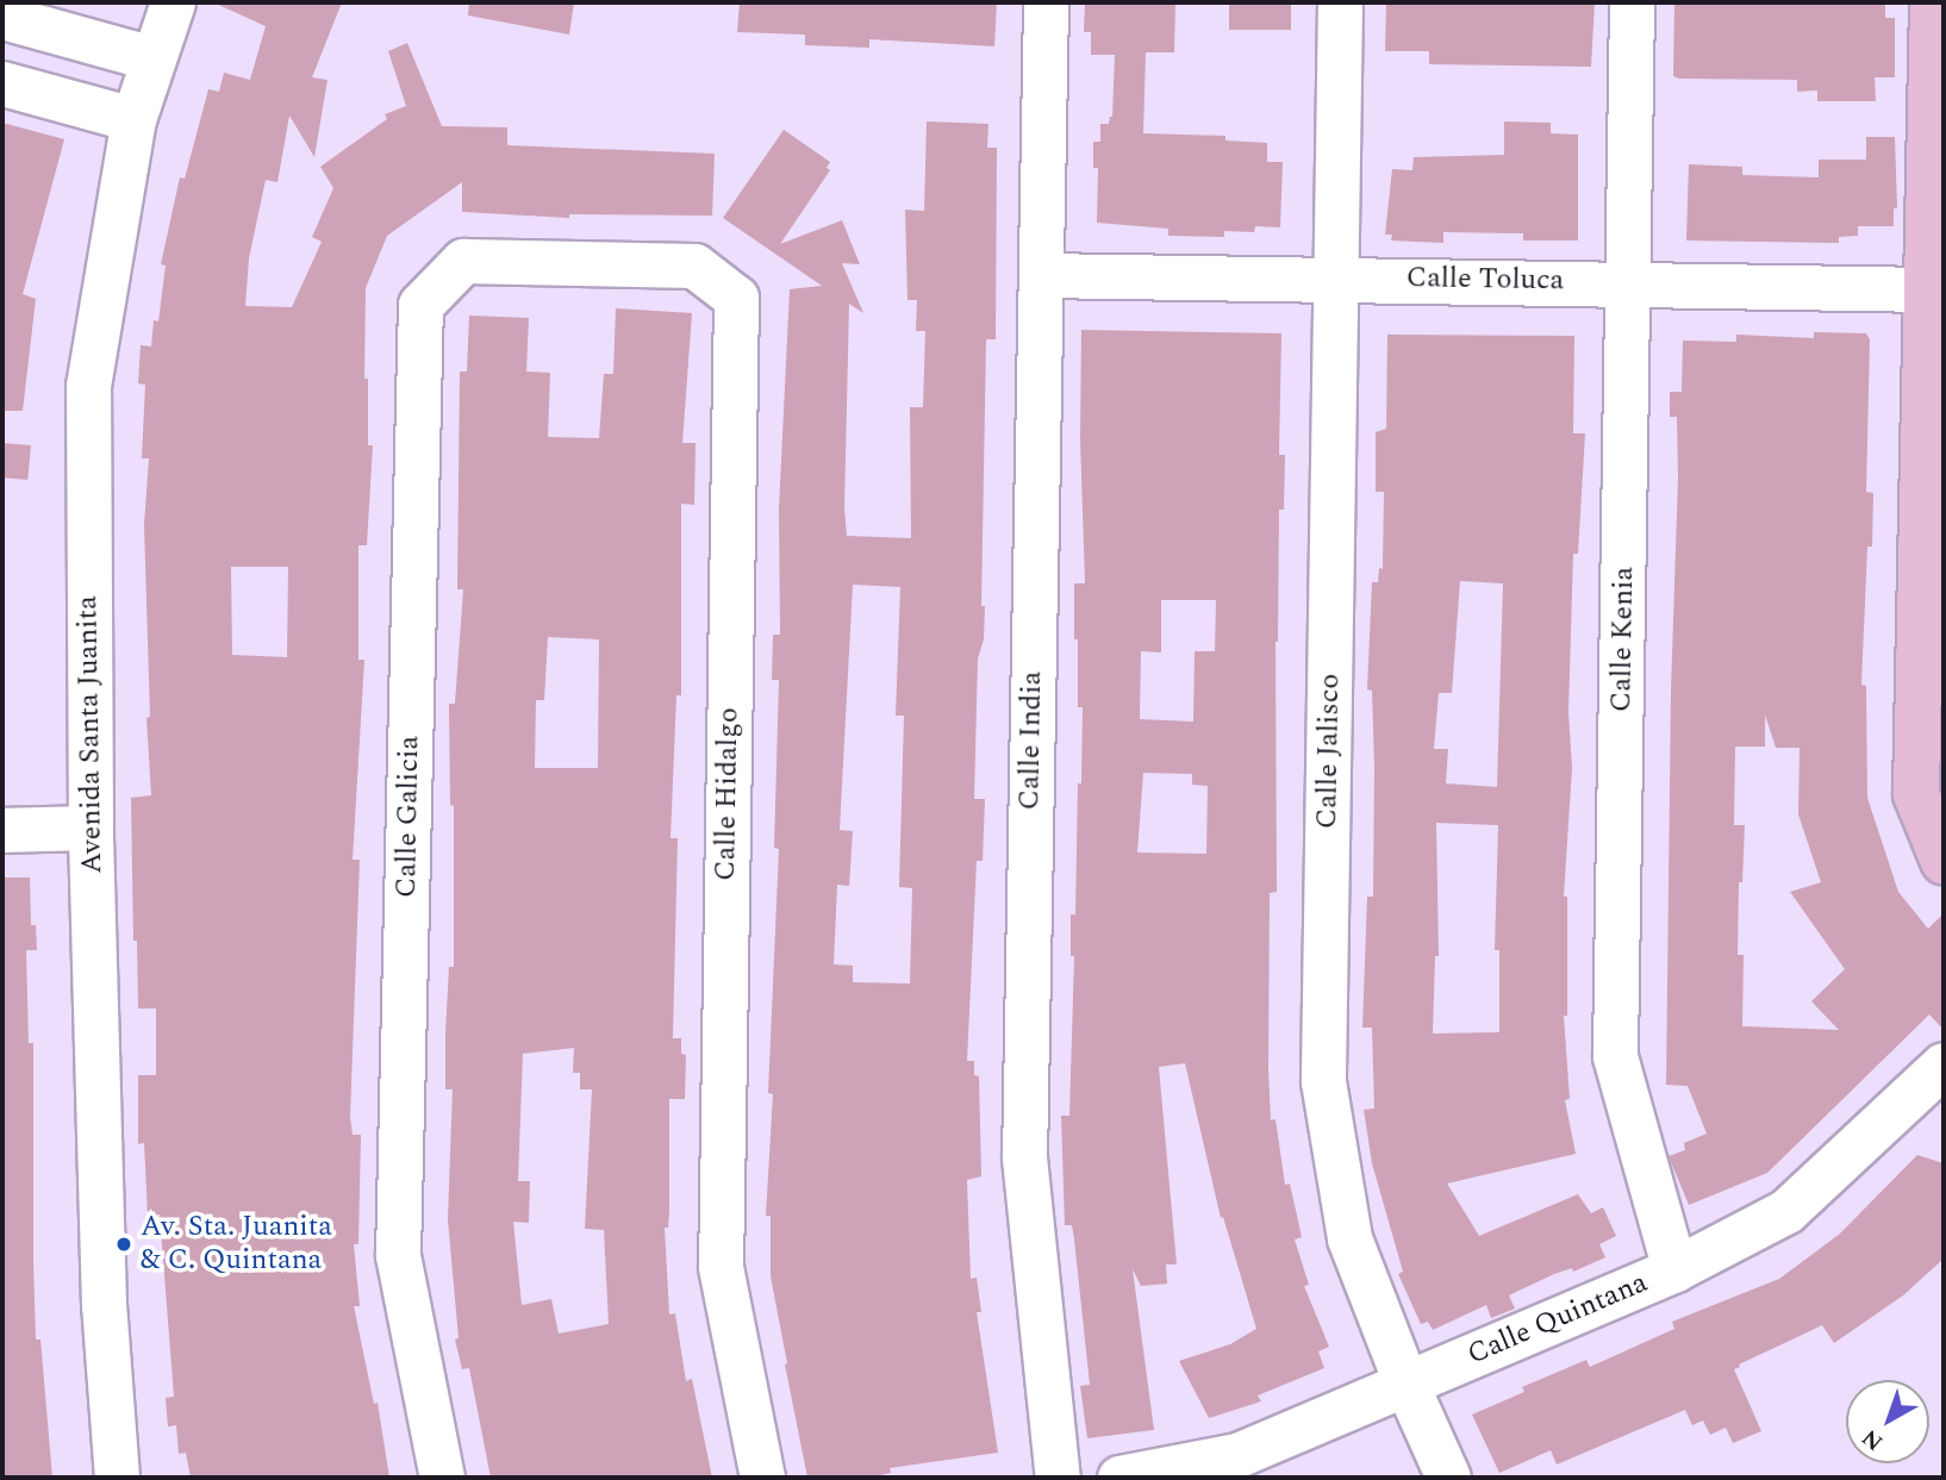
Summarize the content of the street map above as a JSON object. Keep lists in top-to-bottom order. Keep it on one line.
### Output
{"streets":{"street":["Calle Toluca","Calle Kenia","Avenida Santa Juanita","Calle India","Calle Jalisco","Calle Hidalgo","Calle Galicia","Calle Quintana"]},"crossings":[["Calle Toluca","Calle Kenia"],["Calle Toluca","Calle India"],["Calle Toluca","Calle Jalisco"],["Calle Kenia","Calle Quintana"],["Calle Jalisco","Calle Quintana"],["Calle Hidalgo","Calle Galicia"]],"places":["Av. Sta. Juanita & C. Quintana"],"north":"bottom left"}
